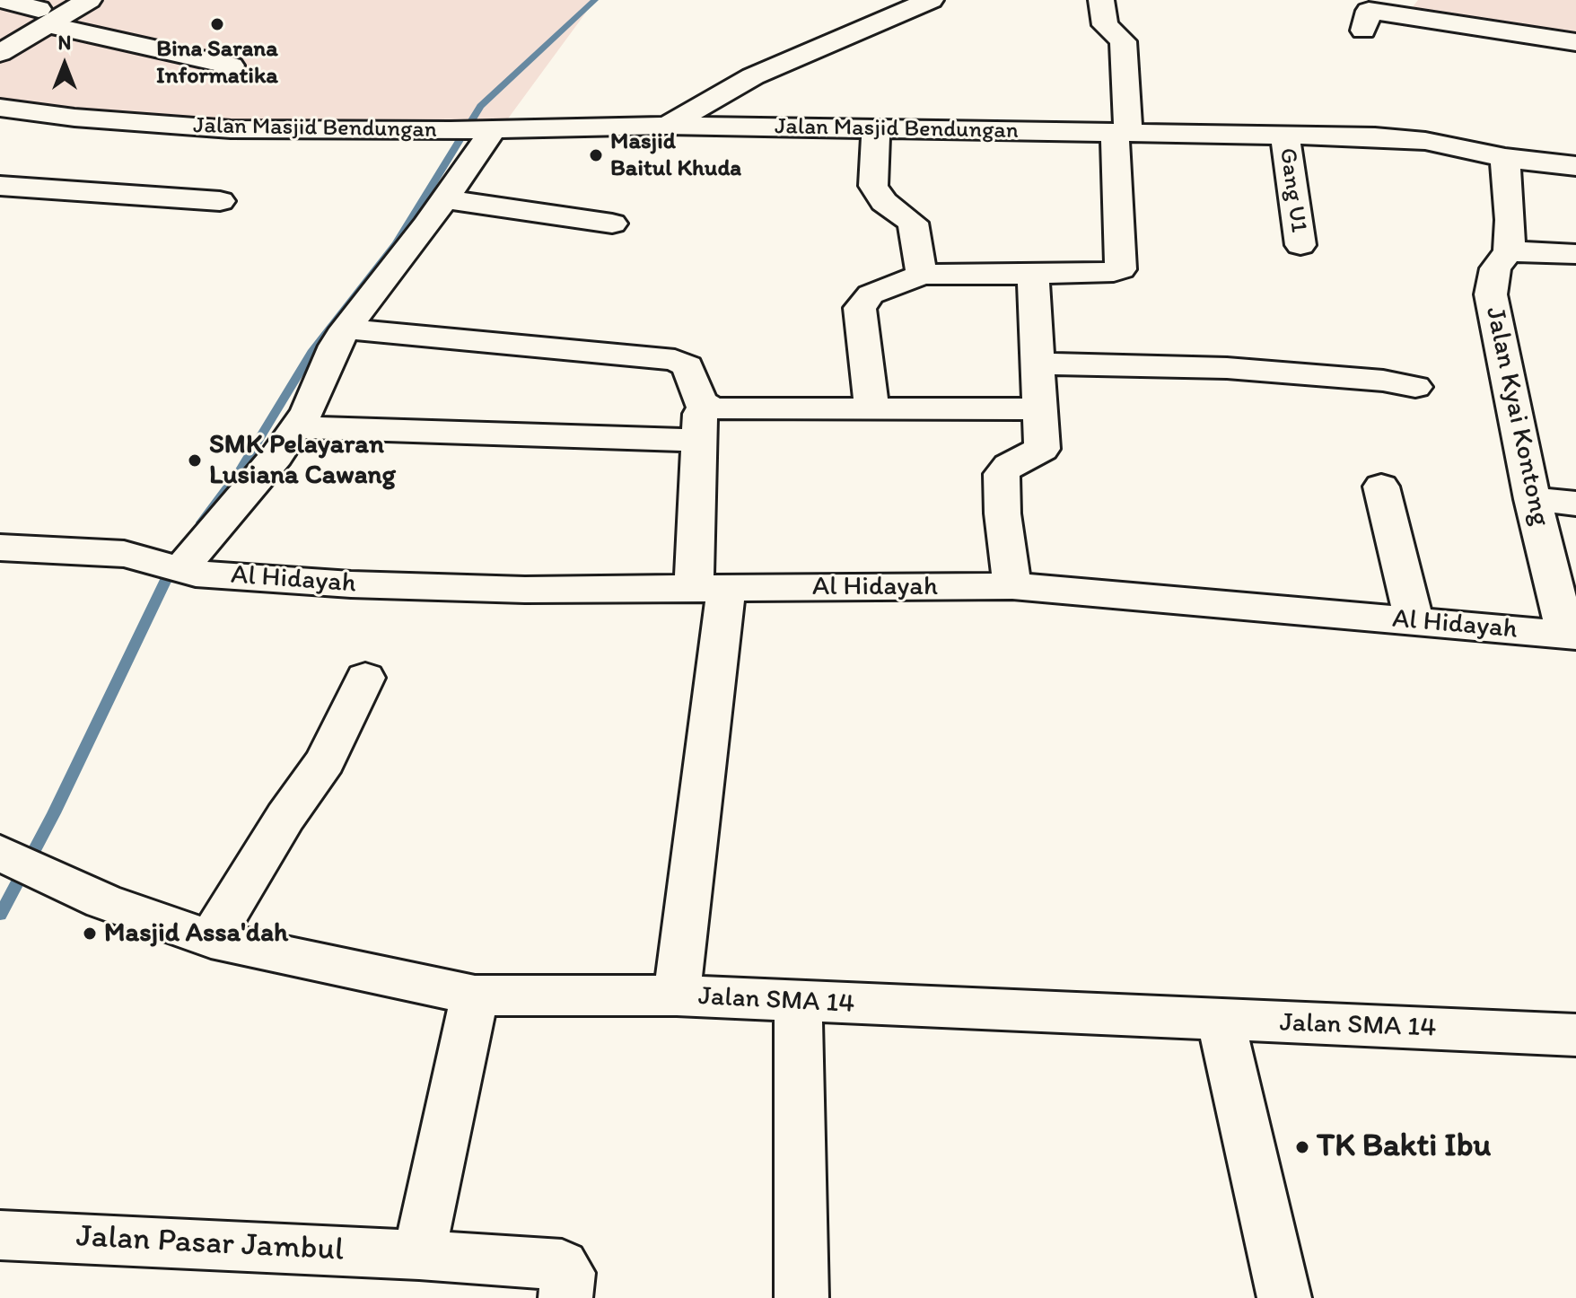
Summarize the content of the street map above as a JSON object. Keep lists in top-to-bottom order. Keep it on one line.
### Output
{"streets":{"street":["Jalan Masjid Bendungan","Gang U1","Jalan Kyai Kontong","Al Hidayah","Jalan SMA 14","Jalan Pasar Jambul"]},"crossings":[["Jalan Masjid Bendungan","Gang U1"],["Jalan Masjid Bendungan","Jalan Kyai Kontong"],["Jalan Kyai Kontong","Al Hidayah"]],"places":["Bina Sarana Informatika","Masjid Baitul Khuda","SMK Pelayaran Lusiana Cawang","Masjid Assa'dah","TK Bakti Ibu"],"north":"top"}
